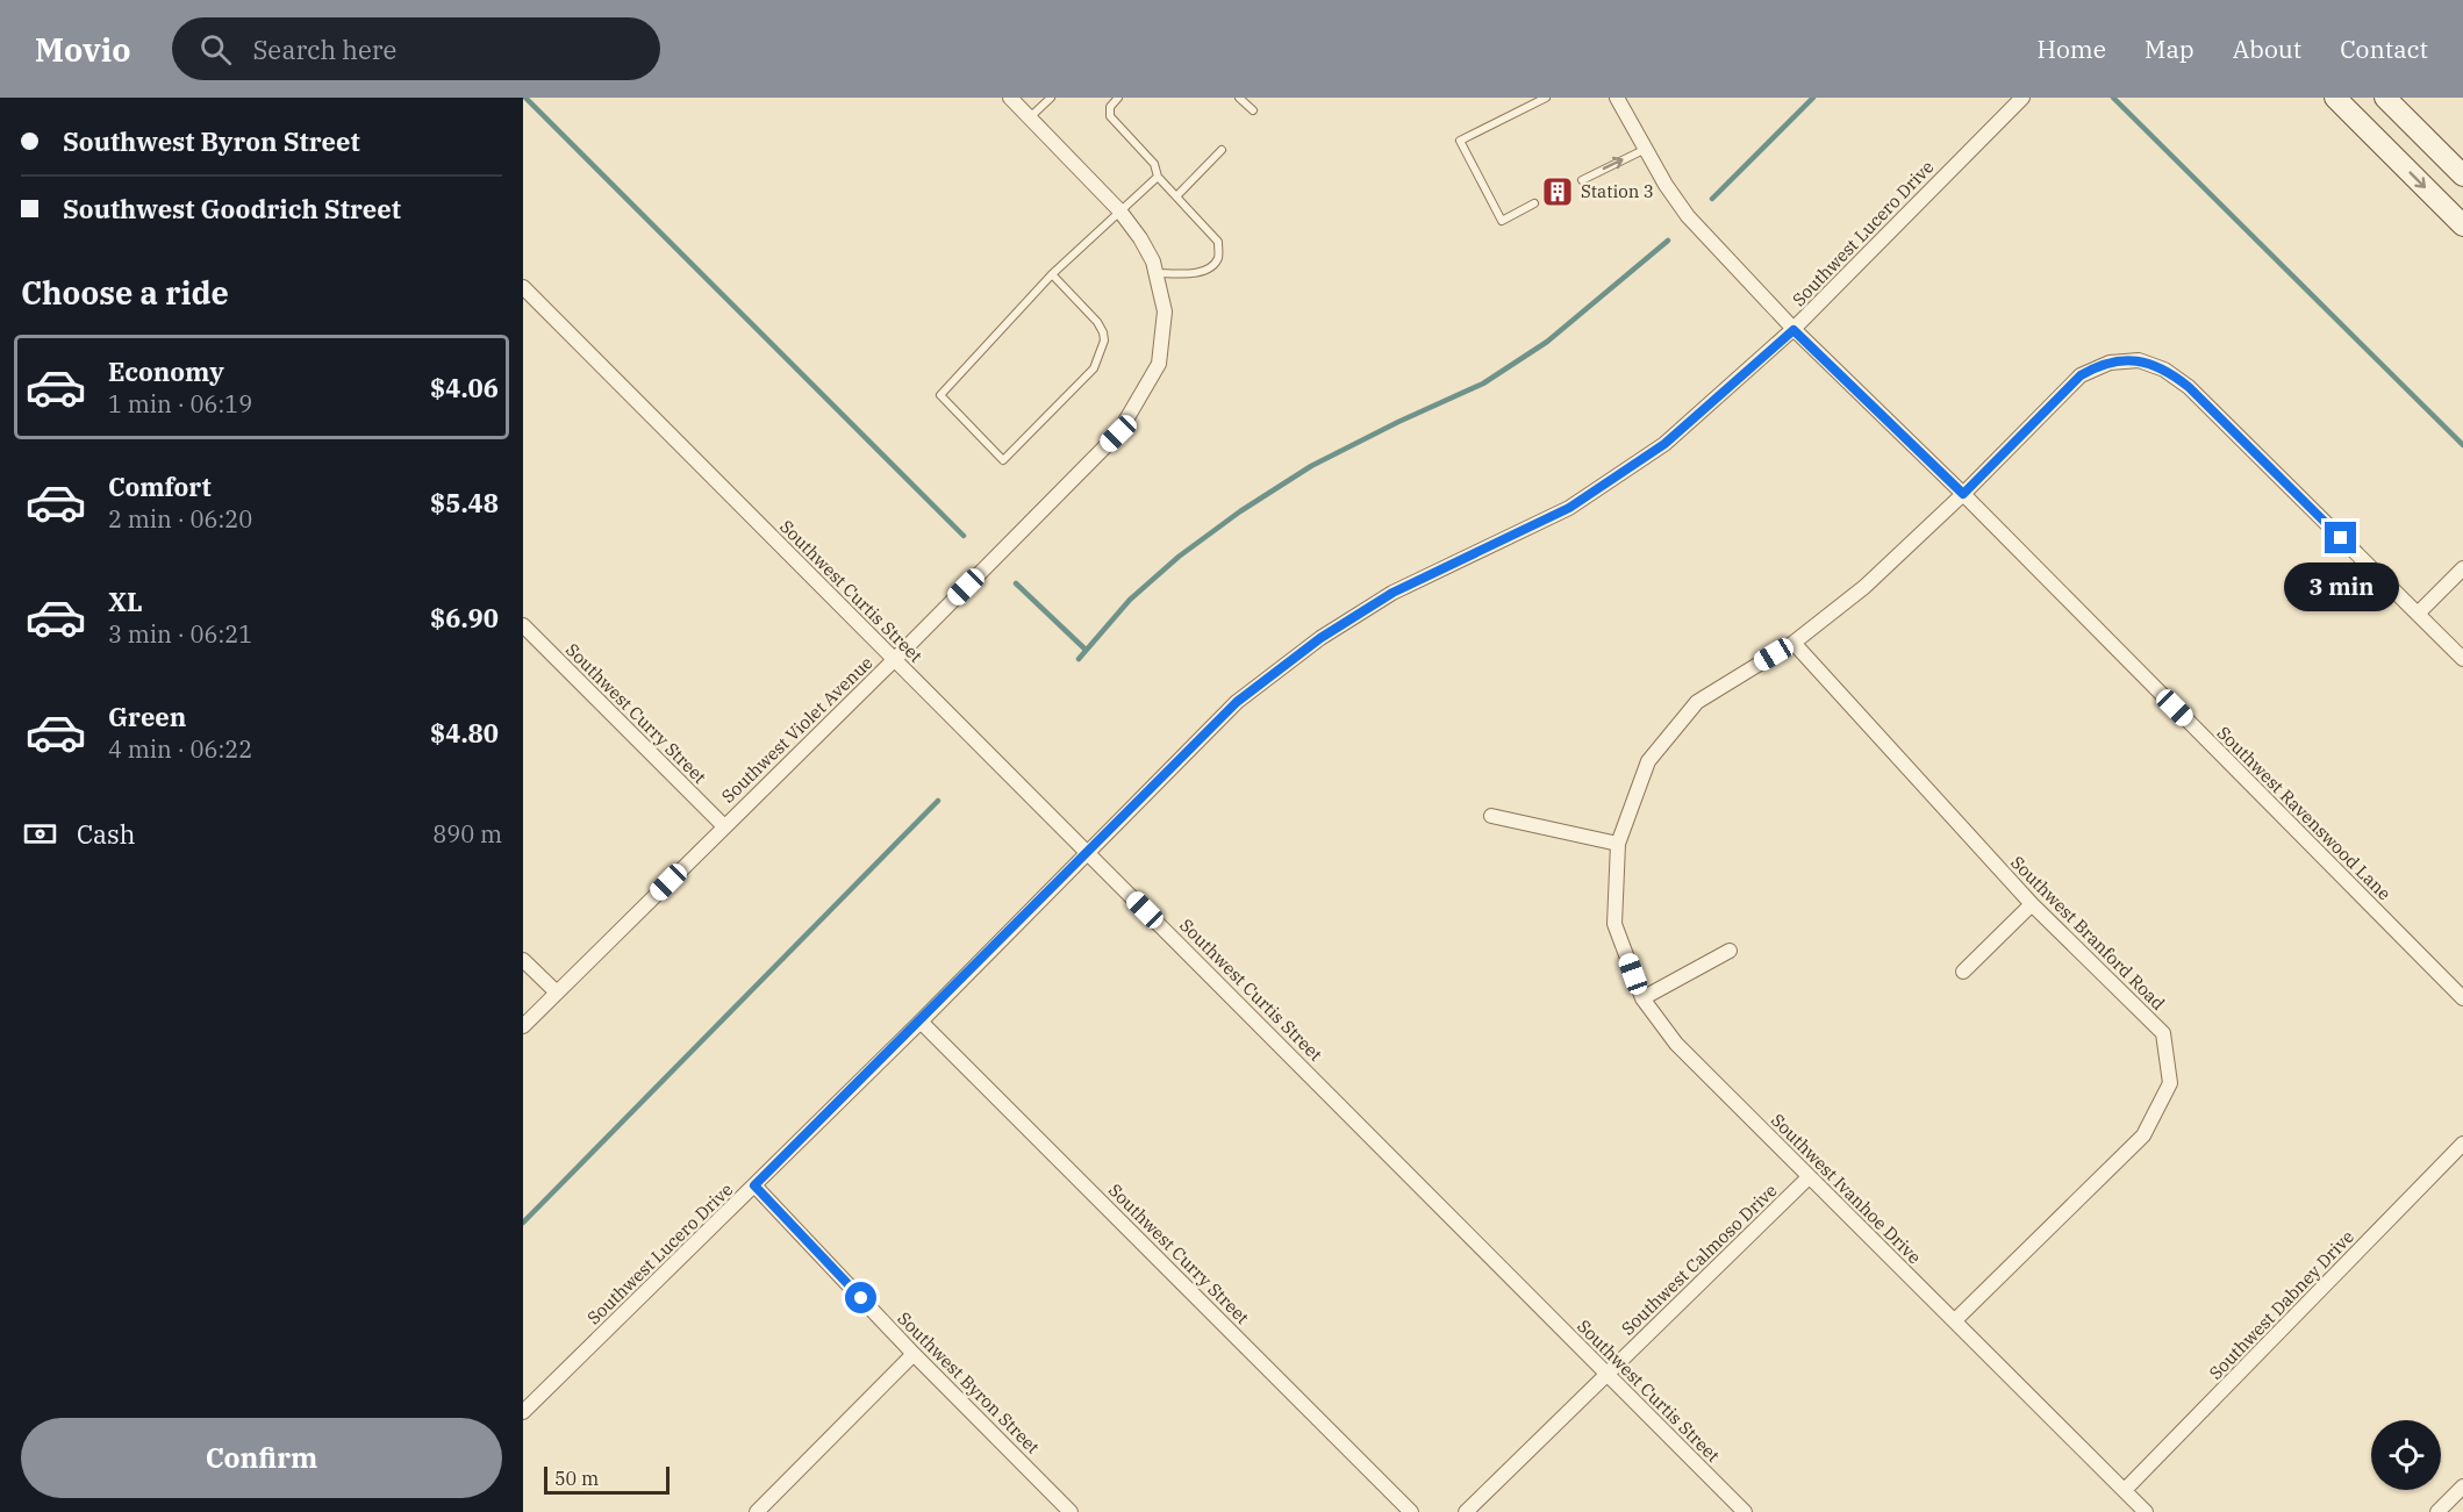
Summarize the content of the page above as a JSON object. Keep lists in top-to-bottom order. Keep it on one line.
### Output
{"streets":{"street":["Southwest Lucero Drive","Southwest Curtis Street","Southwest Curry Street","Southwest Violet Avenue","Southwest Ravenswood Lane","Southwest Branford Road","Southwest Ivanhoe Drive","Southwest Calmoso Drive","Southwest Dabney Drive","Southwest Byron Street"]},"crossings":[["Southwest Lucero Drive","Southwest Curtis Street"],["Southwest Lucero Drive","Southwest Curry Street"],["Southwest Lucero Drive","Southwest Ravenswood Lane"],["Southwest Lucero Drive","Southwest Byron Street"],["Southwest Curtis Street","Southwest Violet Avenue"],["Southwest Curtis Street","Southwest Calmoso Drive"],["Southwest Curry Street","Southwest Violet Avenue"],["Southwest Ravenswood Lane","Southwest Ivanhoe Drive"],["Southwest Branford Road","Southwest Ivanhoe Drive"],["Southwest Ivanhoe Drive","Southwest Calmoso Drive"],["Southwest Ivanhoe Drive","Southwest Dabney Drive"]],"places":{"building":["Station 3"]},"scale_bar":"50 m","page":{"header":"Movio","search":"Search here","nav":["Home","Map","About","Contact"],"banner":["Southwest Byron Street","Southwest Goodrich Street"],"heading":"Choose a ride","list":[{"name":"Economy","note":"1 min · 06:19","value":"$4.06"},{"name":"Comfort","note":"2 min · 06:20","value":"$5.48"},{"name":"XL","note":"3 min · 06:21","value":"$6.90"},{"name":"Green","note":"4 min · 06:22","value":"$4.80"}],"bubble":"3 min","pay":["Cash","890 m"],"buttons":"Confirm","scale":"50 m"}}
